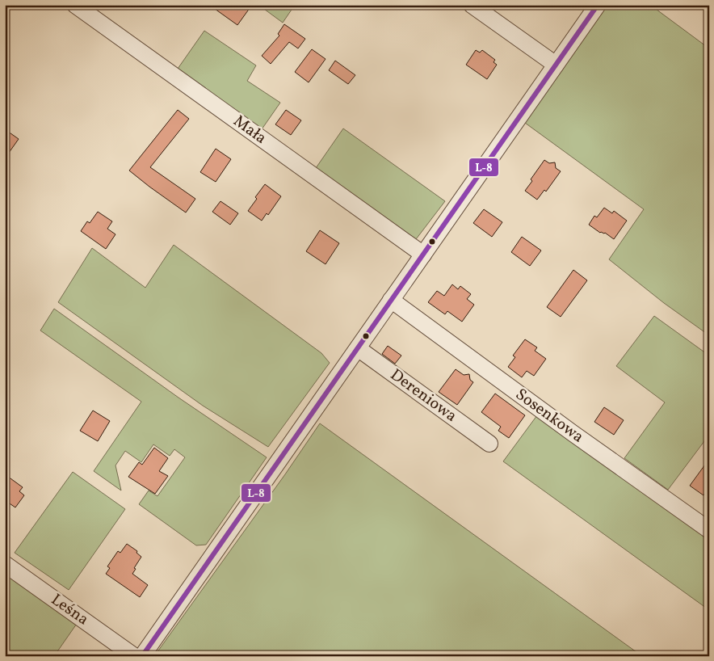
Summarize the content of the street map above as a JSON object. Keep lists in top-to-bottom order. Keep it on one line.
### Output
{"streets":{"street":["Mała","Dereniowa","Sosenkowa","Leśna"]},"lines":["transit line L-8"]}
